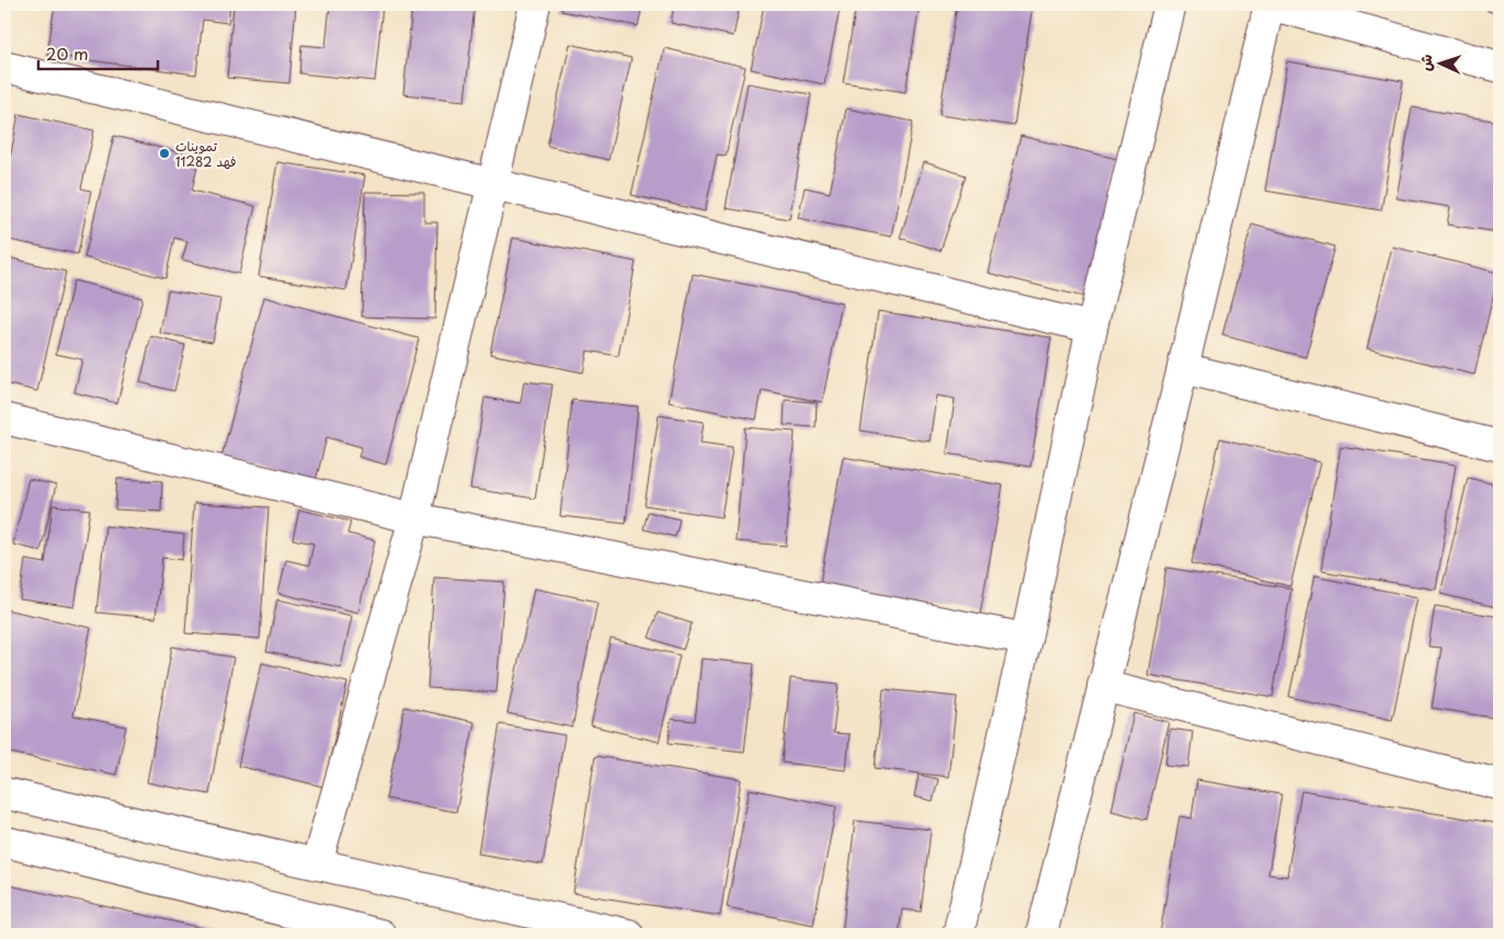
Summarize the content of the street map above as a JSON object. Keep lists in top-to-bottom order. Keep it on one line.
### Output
{"places":["تموينات فهد 11282"],"scale_bar":"20 m","north":"left"}
